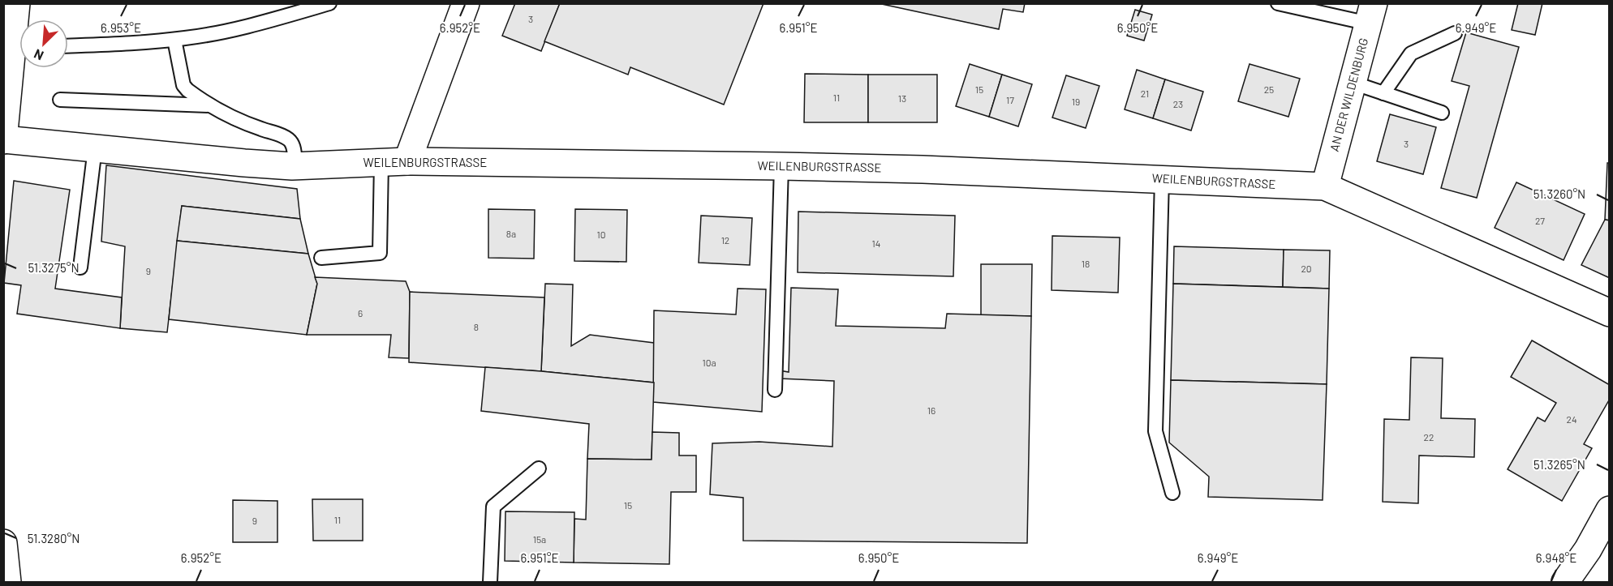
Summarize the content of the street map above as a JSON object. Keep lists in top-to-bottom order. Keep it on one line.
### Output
{"streets":{"street":["AN DER WILDENBURG","WEILENBURGSTRASSE"]},"crossings":[["AN DER WILDENBURG","WEILENBURGSTRASSE"]],"house_numbers":["3","15","25","21","11","13","17","19","23","3","27","8a","10","12","14","18","20","9","6","8","10a","16","24","22","15","11","9","15a"],"north":"bottom left","coordinates":["6.953°E","6.952°E","6.951°E","6.950°E","6.949°E","51.3260°N","51.3275°N","51.3265°N","51.3280°N","6.948°E"]}
